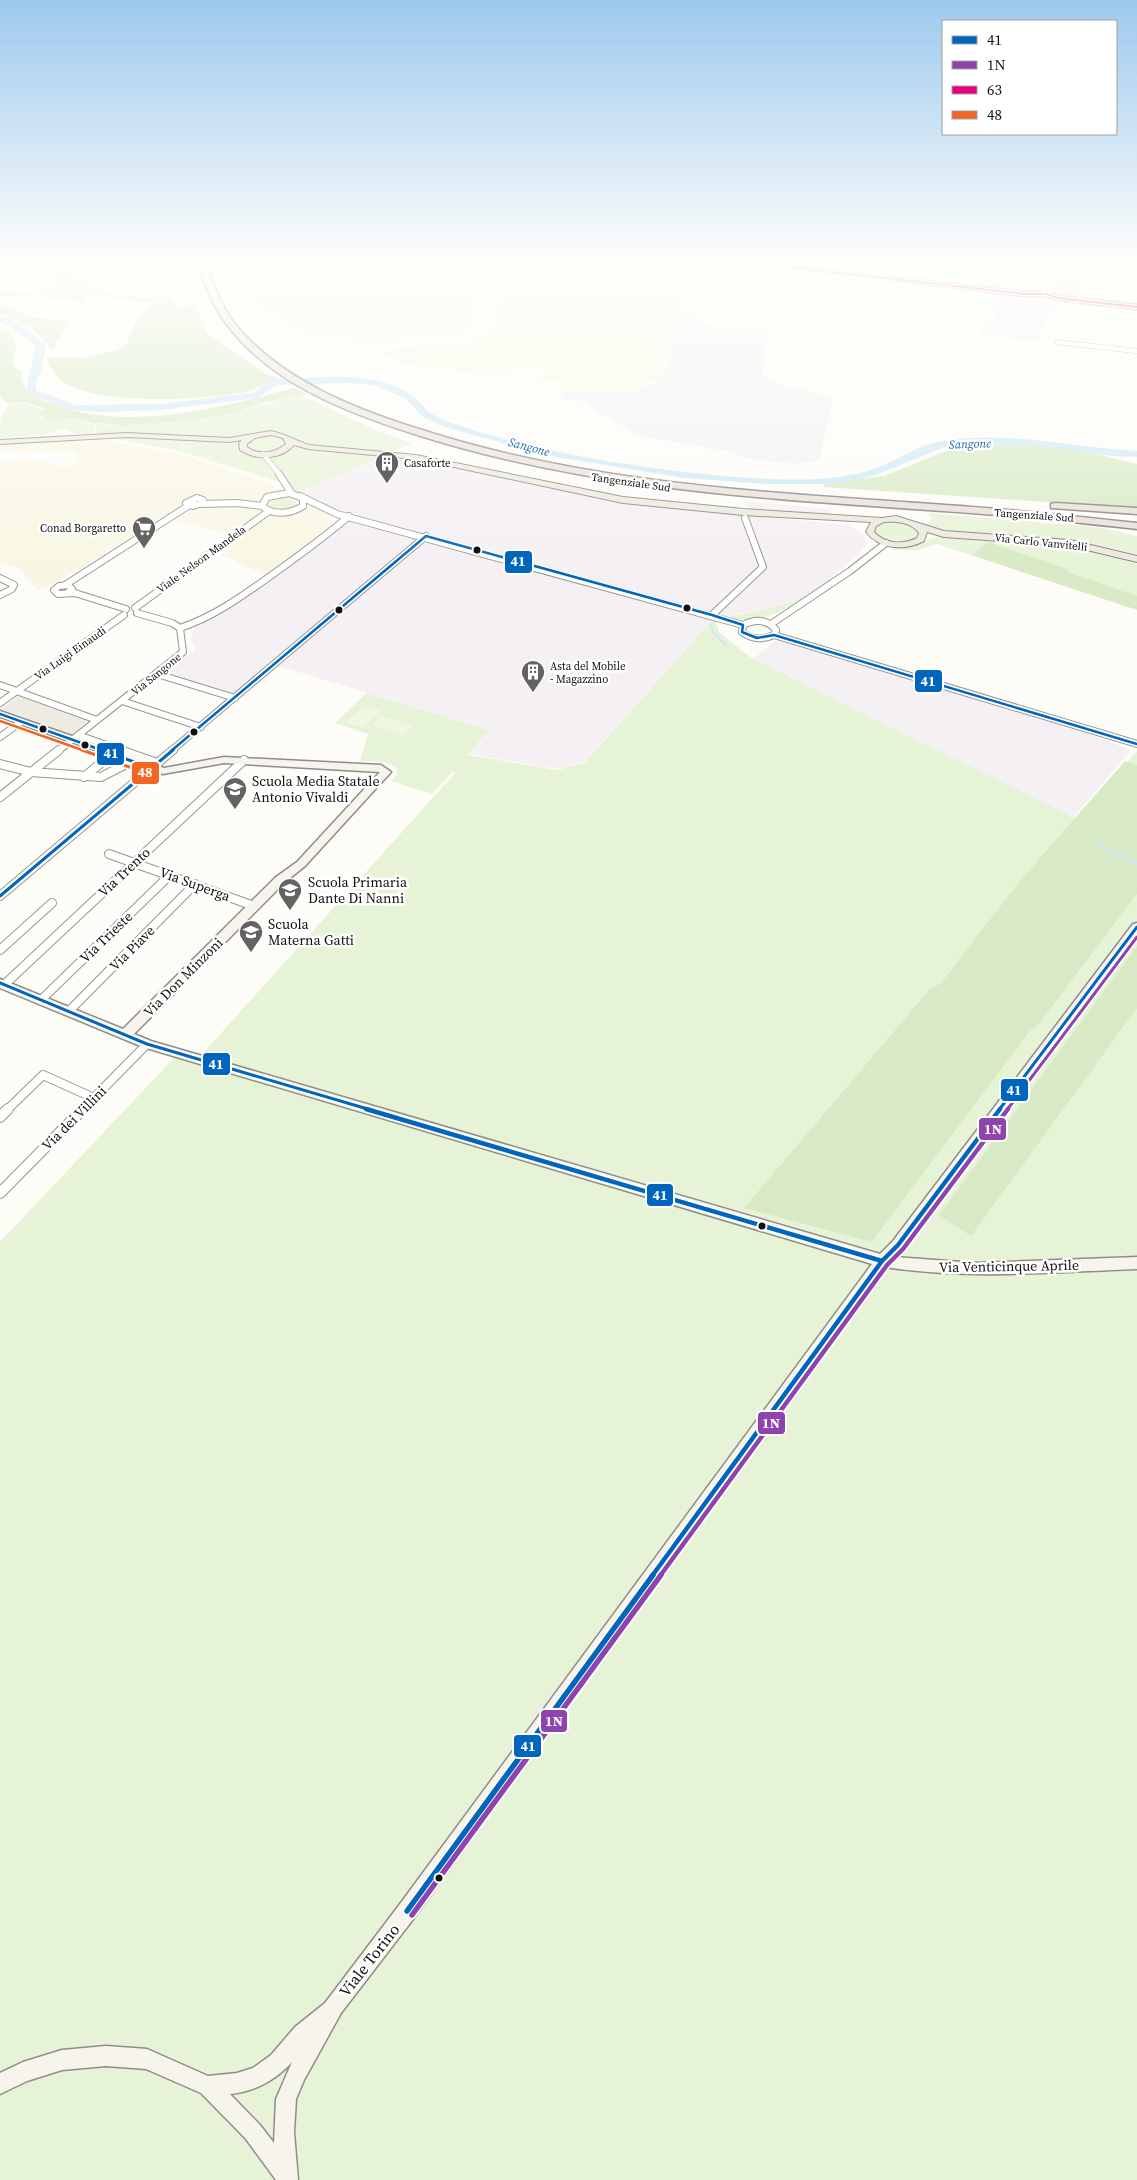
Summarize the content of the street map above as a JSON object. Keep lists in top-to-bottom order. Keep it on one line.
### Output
{"streets":{"highway":["Tangenziale Sud"],"main road":["Via Carlo Vanvitelli"],"street":["Viale Nelson Mandela","Via Luigi Einaudi","Via Sangone","Via Trento","Via Superga","Via Trieste","Via Piave","Via Don Minzoni","Via dei Villini","Via Venticinque Aprile","Viale Torino"]},"crossings":[["Via Trento","Via Superga"],["Via Trento","Via Don Minzoni"],["Via Trento","Via Venticinque Aprile"],["Via Superga","Via Trieste"],["Via Superga","Via Piave"],["Via Superga","Via Don Minzoni"],["Via Trieste","Via Venticinque Aprile"],["Via Piave","Via Venticinque Aprile"],["Via Don Minzoni","Via Venticinque Aprile"],["Via dei Villini","Via Venticinque Aprile"],["Via Venticinque Aprile","Viale Torino"]],"water":["Sangone"],"places":{"building":["Casaforte","Asta del Mobile - Magazzino"],"supermarket":["Conad Borgaretto"],"school or university":["Scuola Media Statale Antonio Vivaldi","Scuola Primaria Dante Di Nanni","Scuola Materna Gatti"]},"lines":["transit line 41","transit line 48","transit line 1N"],"legend":["41","1N","63","48"]}
